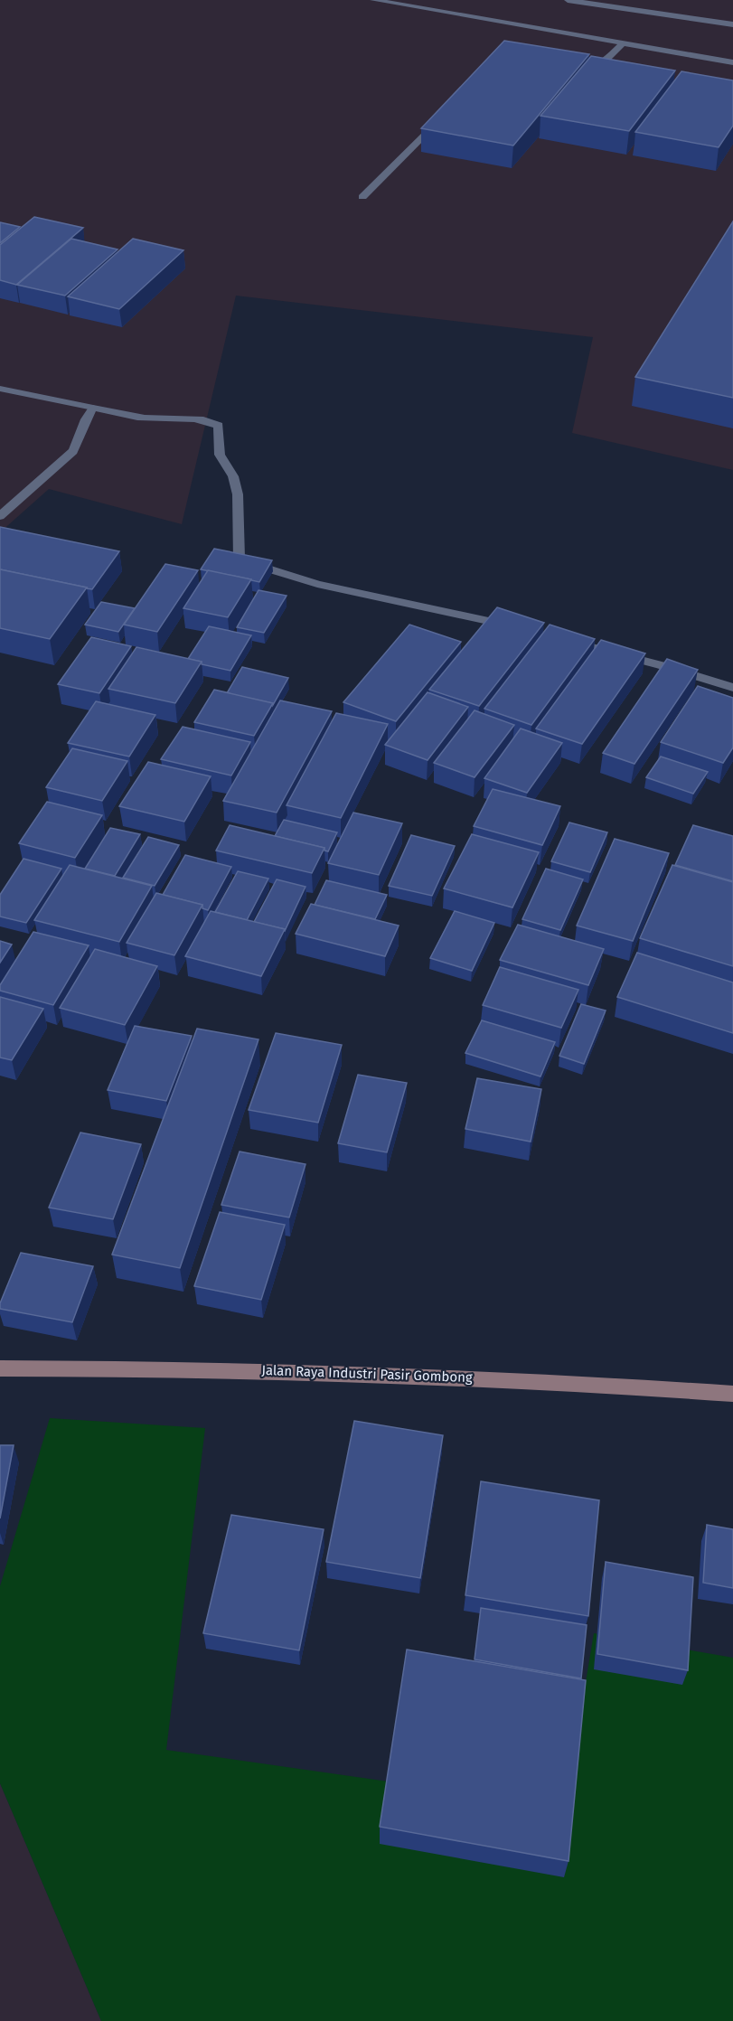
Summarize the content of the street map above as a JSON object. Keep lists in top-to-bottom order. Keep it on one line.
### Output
{"streets":{"main road":["Jalan Raya Industri Pasir Gombong"]}}
